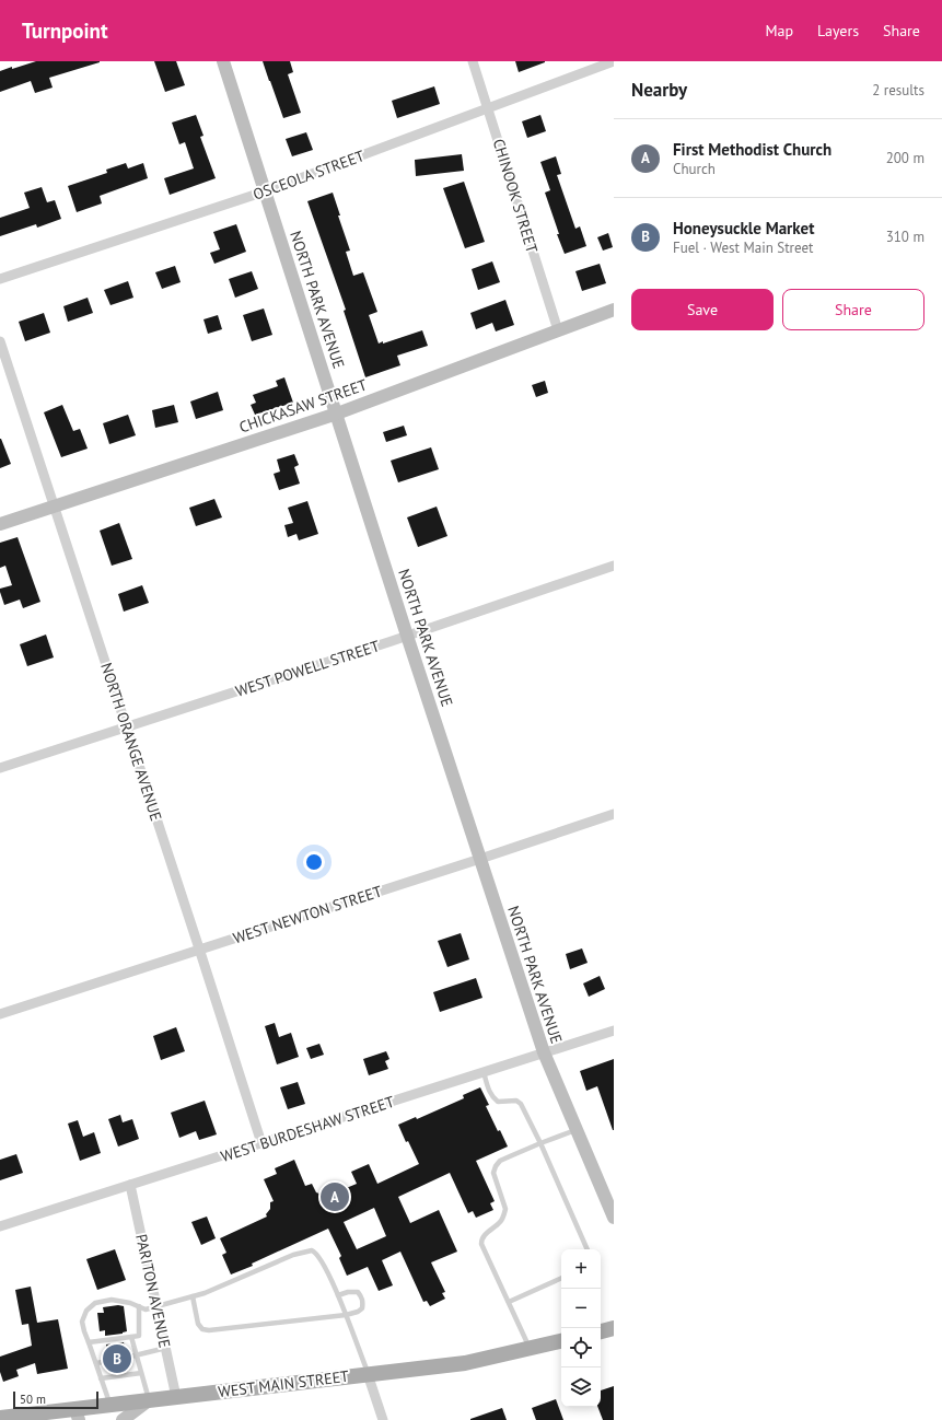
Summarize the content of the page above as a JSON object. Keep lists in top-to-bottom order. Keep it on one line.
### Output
{"streets":{"main road":["WEST MAIN STREET"],"street":["OSCEOLA STREET","CHINOOK STREET","NORTH PARK AVENUE","CHICKASAW STREET","WEST POWELL STREET","NORTH ORANGE AVENUE","WEST NEWTON STREET","WEST BURDESHAW STREET","PARITON AVENUE"]},"crossings":[["OSCEOLA STREET","CHINOOK STREET"],["OSCEOLA STREET","NORTH PARK AVENUE"],["CHINOOK STREET","CHICKASAW STREET"],["NORTH PARK AVENUE","CHICKASAW STREET"],["NORTH PARK AVENUE","WEST POWELL STREET"],["NORTH PARK AVENUE","WEST NEWTON STREET"],["NORTH PARK AVENUE","WEST BURDESHAW STREET"],["CHICKASAW STREET","NORTH ORANGE AVENUE"],["WEST POWELL STREET","NORTH ORANGE AVENUE"],["NORTH ORANGE AVENUE","WEST NEWTON STREET"],["NORTH ORANGE AVENUE","WEST BURDESHAW STREET"],["WEST BURDESHAW STREET","PARITON AVENUE"],["PARITON AVENUE","WEST MAIN STREET"]],"scale_bar":"50 m","page":{"header":"Turnpoint","nav":["Map","Layers","Share"],"heading":["Nearby","2 results"],"list":[{"mark":"A","name":"First Methodist Church","note":"Church","value":"200 m"},{"mark":"B","name":"Honeysuckle Market","note":"Fuel · West Main Street","value":"310 m"}],"buttons":["Save","Share"],"pins":["A","B"],"map_buttons":["+","−"],"scale":"50 m"}}
